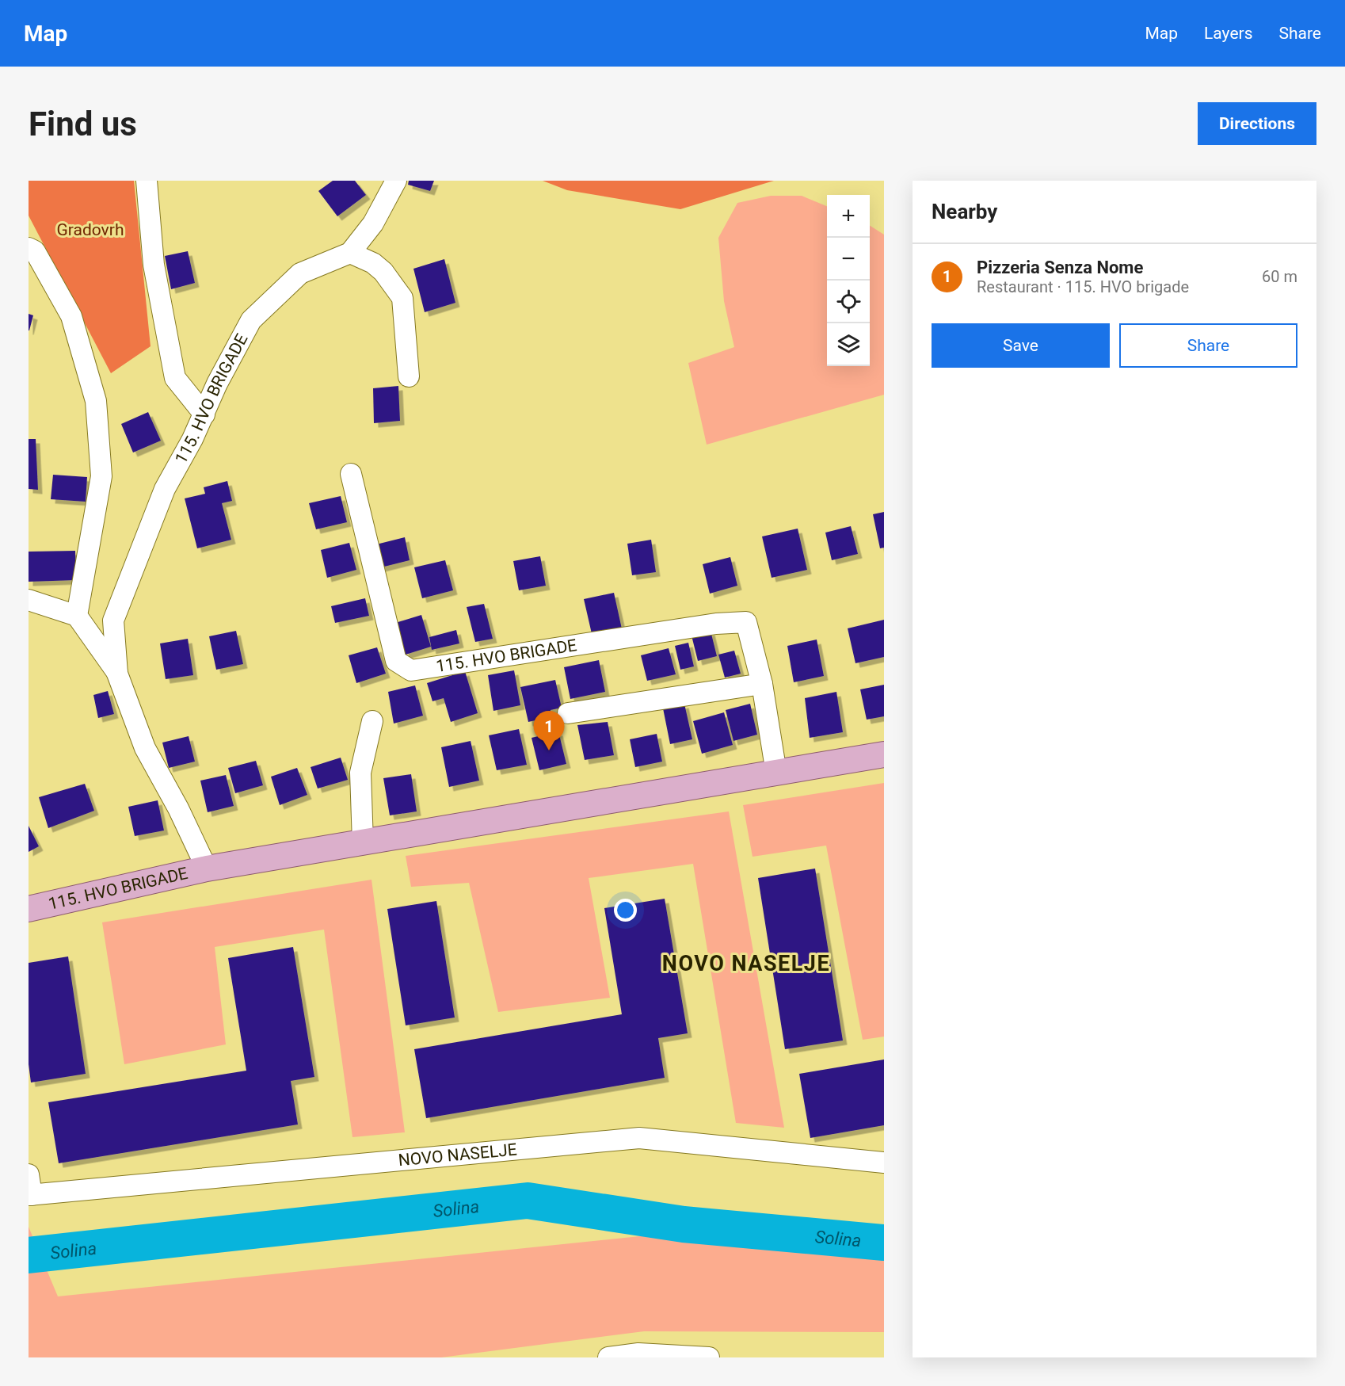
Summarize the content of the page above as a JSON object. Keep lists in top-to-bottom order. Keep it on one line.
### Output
{"streets":{"main road":["115. HVO BRIGADE"],"street":["NOVO NASELJE"]},"districts":["NOVO NASELJE"],"water":["Solina"],"parks":["Gradovrh"],"page":{"header":"Map","nav":["Map","Layers","Share"],"buttons":["Directions",["Save","Share"]],"title":"Find us","heading":"Nearby","map_buttons":["+","−"],"list":[{"mark":"1","name":"Pizzeria Senza Nome","note":"Restaurant · 115. HVO brigade","value":"60 m"}],"pins":"1"}}
